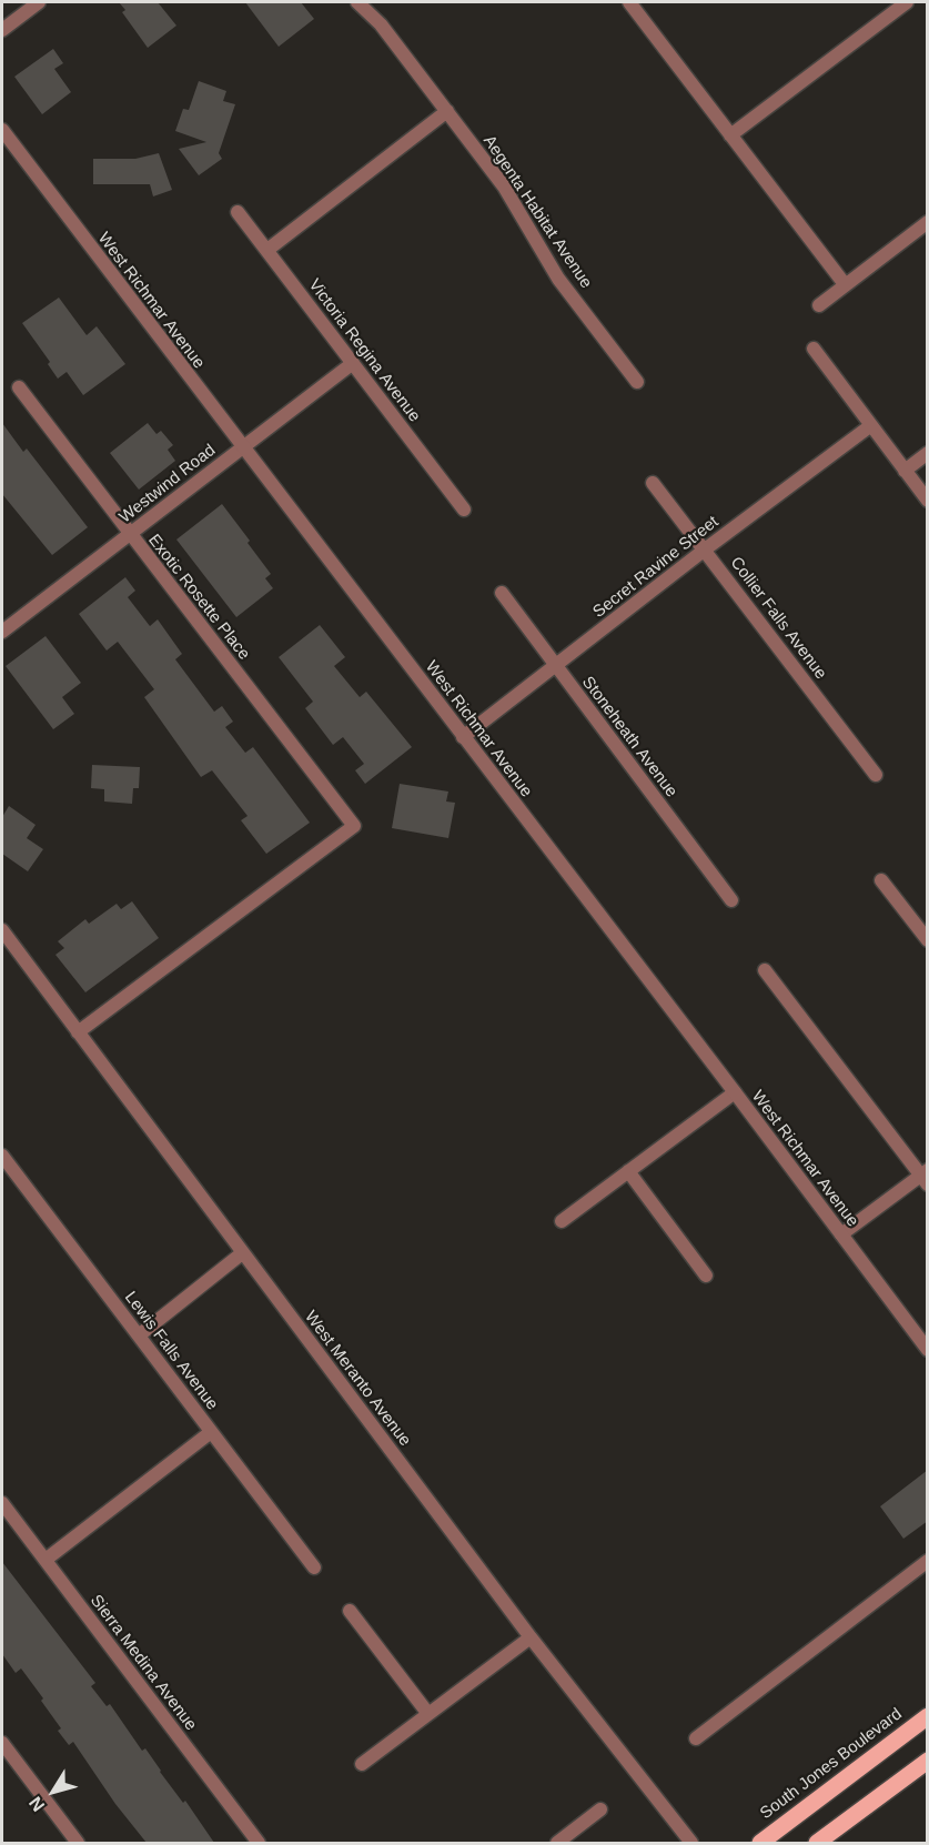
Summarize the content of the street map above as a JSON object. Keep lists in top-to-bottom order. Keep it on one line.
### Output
{"streets":{"main road":["South Jones Boulevard"],"street":["Aegenta Habitat Avenue","West Richmar Avenue","Victoria Regina Avenue","Westwind Road","Secret Ravine Street","Exotic Rosette Place","Collier Falls Avenue","Stoneheath Avenue","Lewis Falls Avenue","West Meranto Avenue","Sierra Medina Avenue"]},"crossings":[["West Richmar Avenue","Westwind Road"],["West Richmar Avenue","Secret Ravine Street"],["Victoria Regina Avenue","Westwind Road"],["Westwind Road","Exotic Rosette Place"],["Secret Ravine Street","Collier Falls Avenue"],["Secret Ravine Street","Stoneheath Avenue"],["Exotic Rosette Place","West Meranto Avenue"]],"north":"bottom left"}
